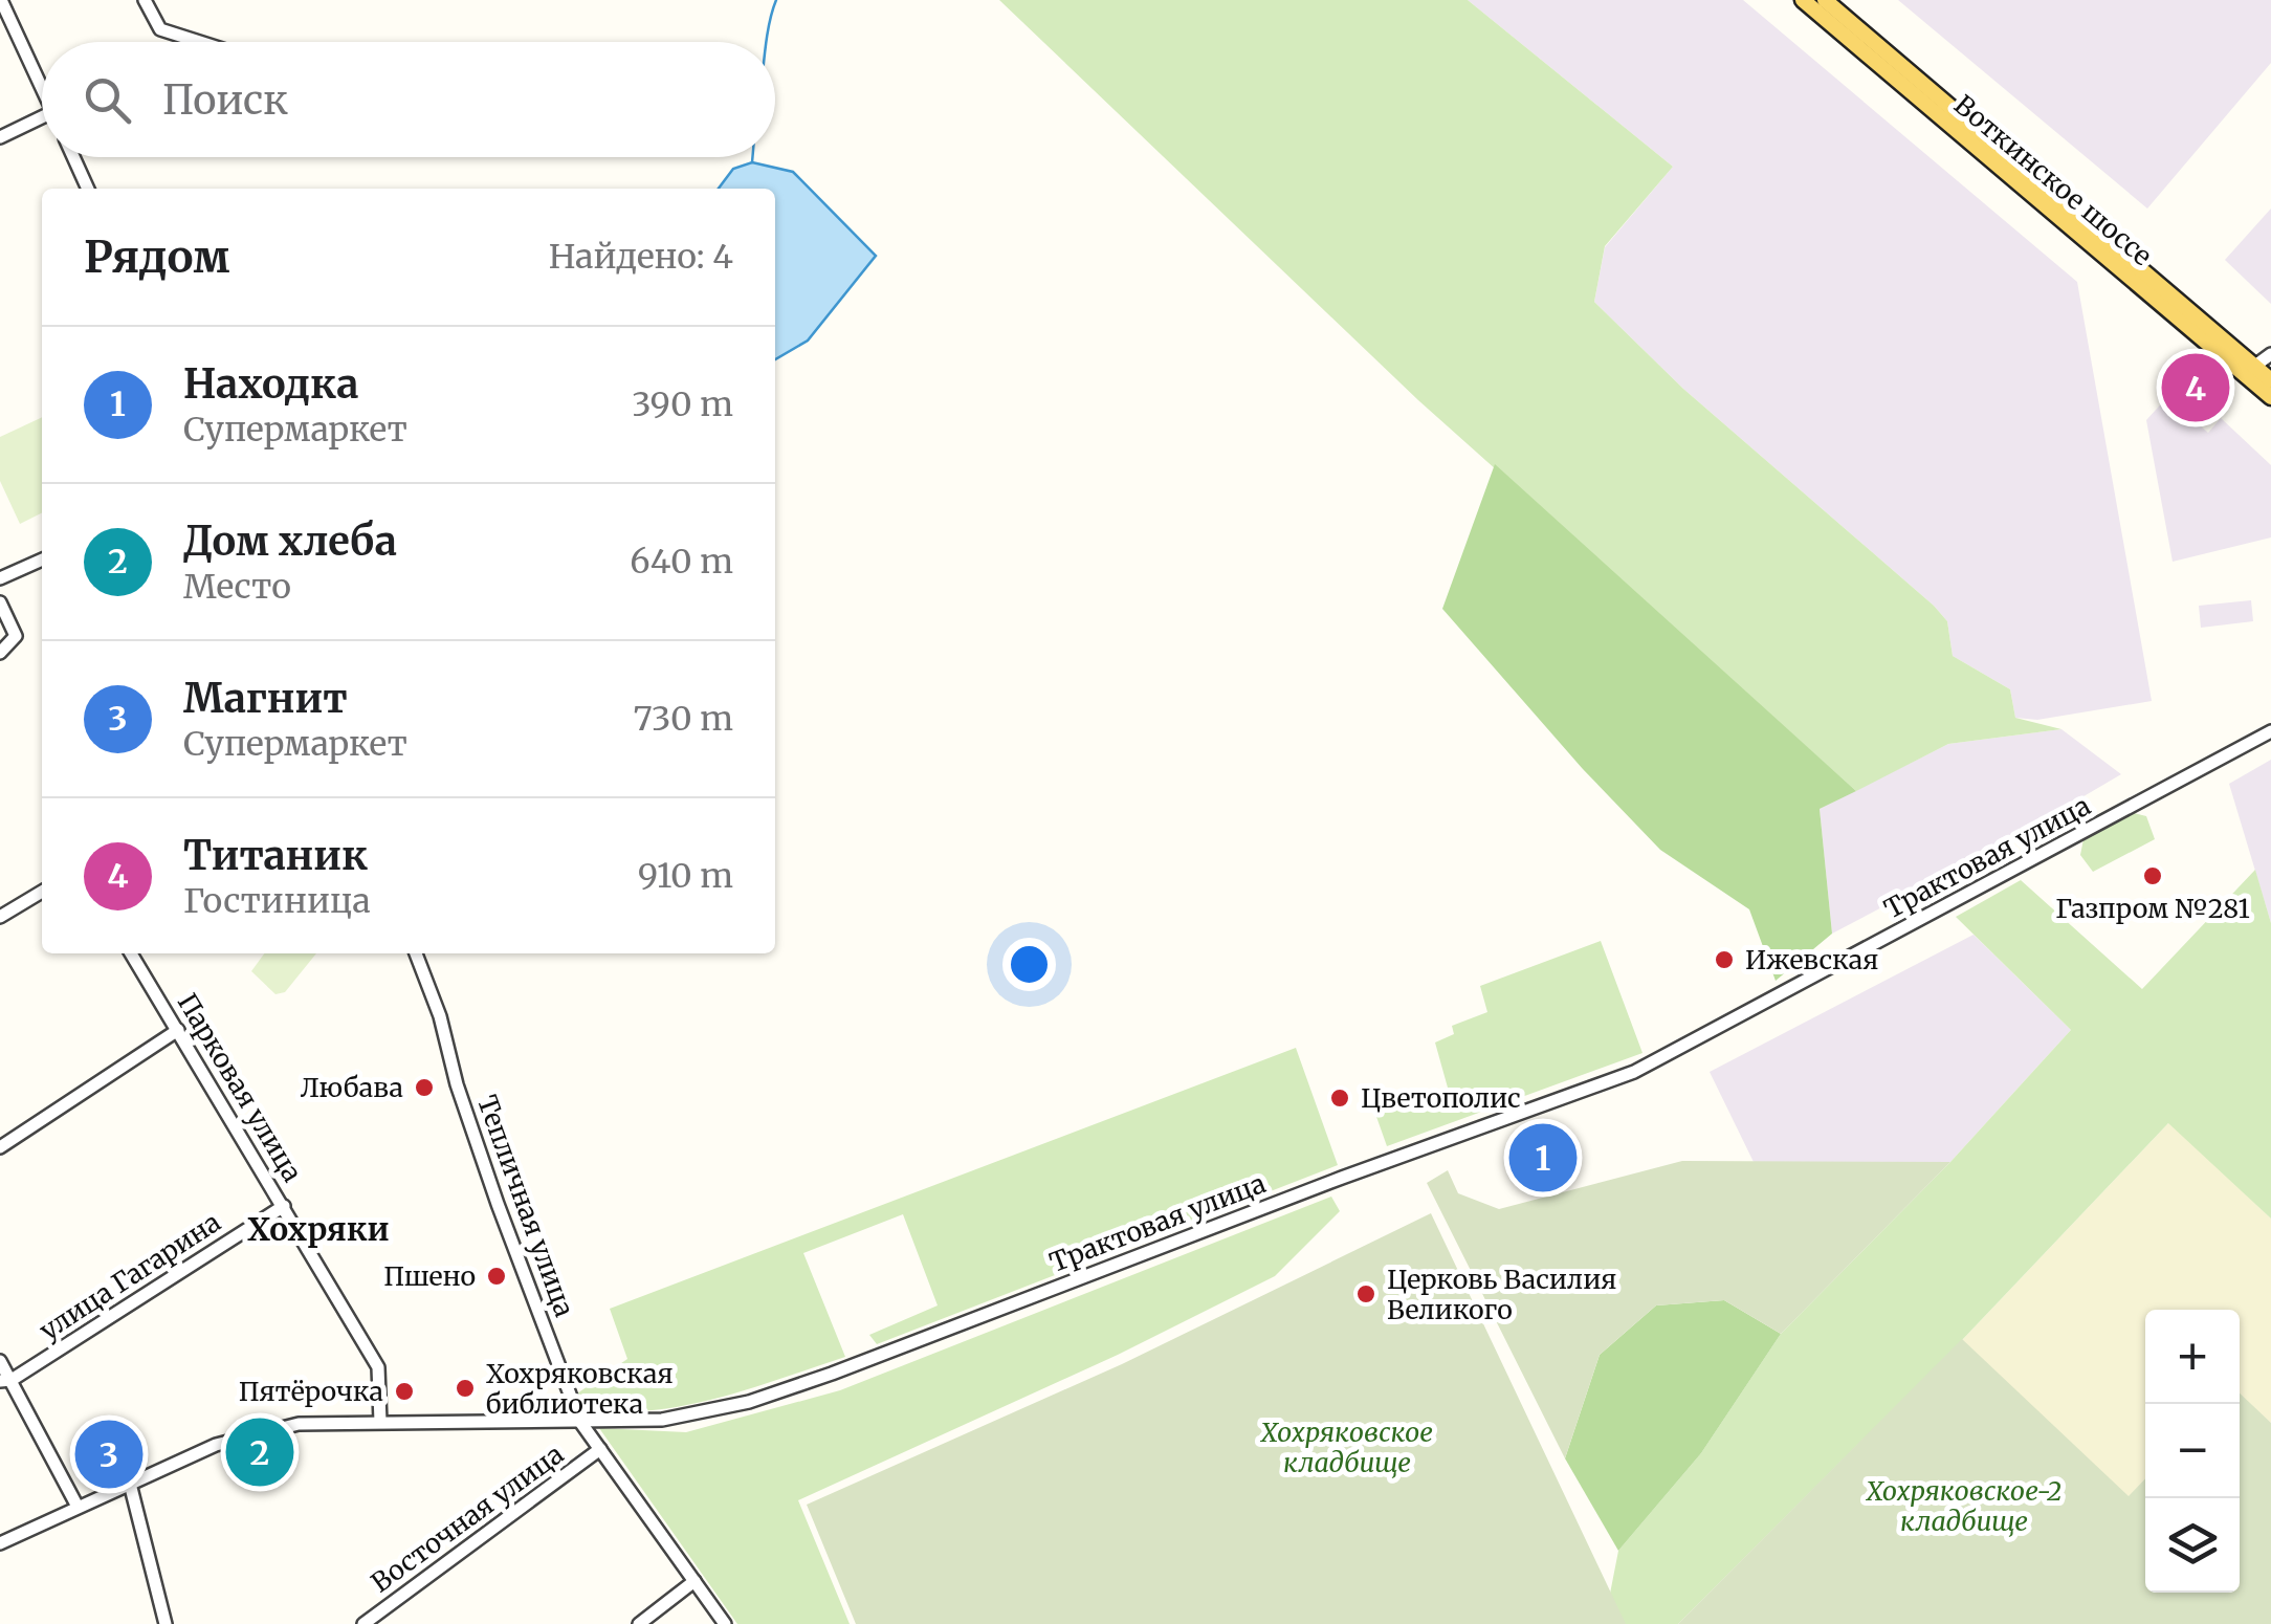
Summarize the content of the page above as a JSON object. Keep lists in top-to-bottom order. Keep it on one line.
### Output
{"streets":{"main road":["Воткинское шоссе"],"street":["Трактовая улица","Парковая улица","Тепличная улица","улица Гагарина","Восточная улица"]},"crossings":[["Трактовая улица","Парковая улица"],["Трактовая улица","Тепличная улица"],["Парковая улица","улица Гагарина"],["Тепличная улица","Восточная улица"]],"districts":["Хохряки"],"parks":["Хохряковское кладбище","Хохряковское-2 кладбище"],"places":["Газпром №281","Ижевская","Любава","Цветополис","Пшено","Церковь Василия Великого","Хохряковская библиотека","Пятёрочка"],"page":{"search":"Поиск","heading":["Рядом","Найдено: 4"],"list":[{"mark":"1","name":"Находка","note":"Супермаркет","value":"390 m"},{"mark":"2","name":"Дом хлеба","note":"Место","value":"640 m"},{"mark":"3","name":"Магнит","note":"Супермаркет","value":"730 m"},{"mark":"4","name":"Титаник","note":"Гостиница","value":"910 m"}],"pins":["4","1","2","3"],"map_buttons":["+","−"]}}
